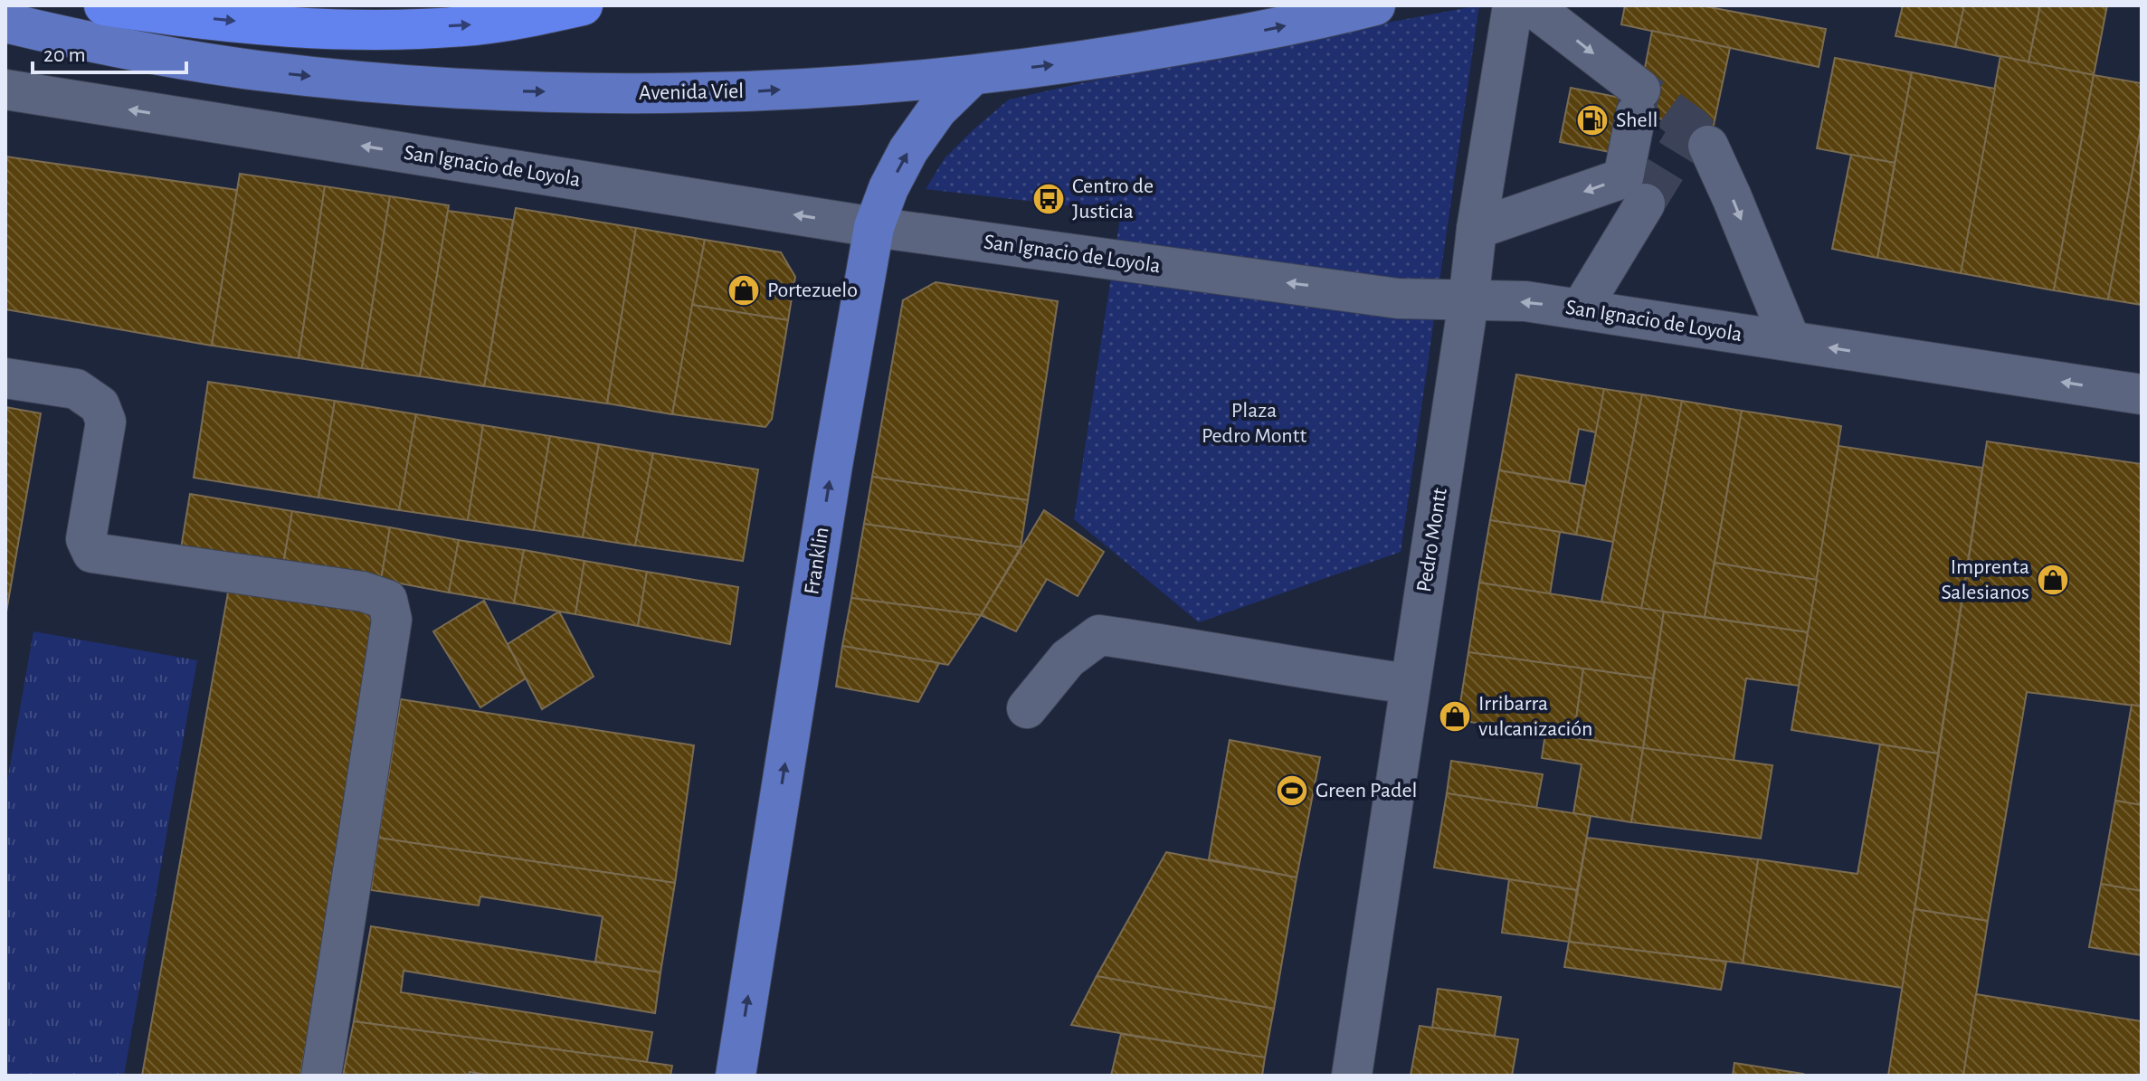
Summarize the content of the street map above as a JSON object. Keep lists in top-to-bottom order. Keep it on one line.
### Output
{"streets":{"main road":["Avenida Viel","Franklin"],"street":["San Ignacio de Loyola","Pedro Montt"]},"crossings":[["Avenida Viel","Franklin"],["San Ignacio de Loyola","Pedro Montt"],["San Ignacio de Loyola","Franklin"]],"one_way":["Avenida Viel","San Ignacio de Loyola","Franklin"],"parks":["Plaza Pedro Montt"],"places":{"fuel station":["Shell"],"bus stop":["Centro de Justicia"],"shop":["Portezuelo","Imprenta Salesianos","Irribarra vulcanización"],"sports":["Green Padel"]},"scale_bar":"20 m"}
